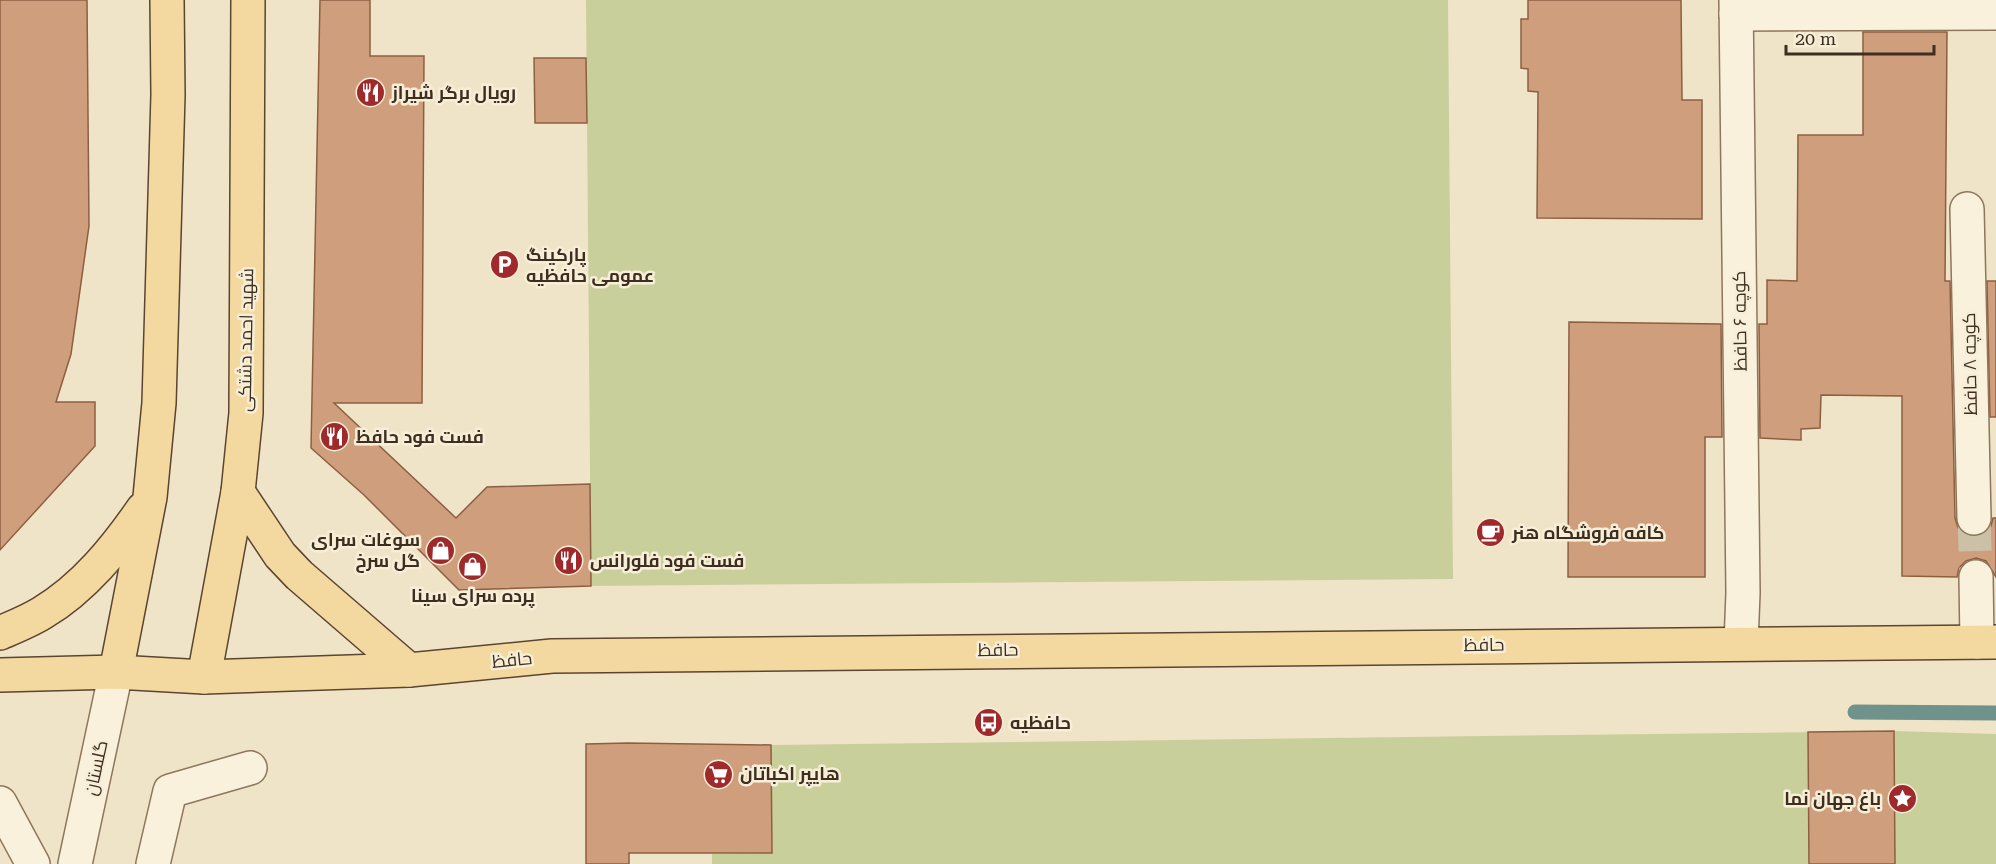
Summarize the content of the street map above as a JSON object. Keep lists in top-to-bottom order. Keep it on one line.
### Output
{"streets":{"main road":["شهید احمد دشتکی","حافظ"],"street":["کوچه ۶ حافظ","کوچه ۸ حافظ","گلستان"]},"crossings":[["کوچه ۶ حافظ","حافظ"],["شهید احمد دشتکی","حافظ"],["حافظ","گلستان"]],"places":{"restaurant":["رویال برگر شیراز","فست فود حافظ","فست فود فلورانس"],"parking":["پارکینگ عمومی حافظیه"],"cafe":["کافه فروشگاه هنر"],"shop":["سوغات سرای گل سرخ","پرده سرای سینا"],"bus stop":["حافظیه"],"supermarket":["هایپر اکباتان"],"place":["باغ جهان نما"]},"scale_bar":"20 m"}
